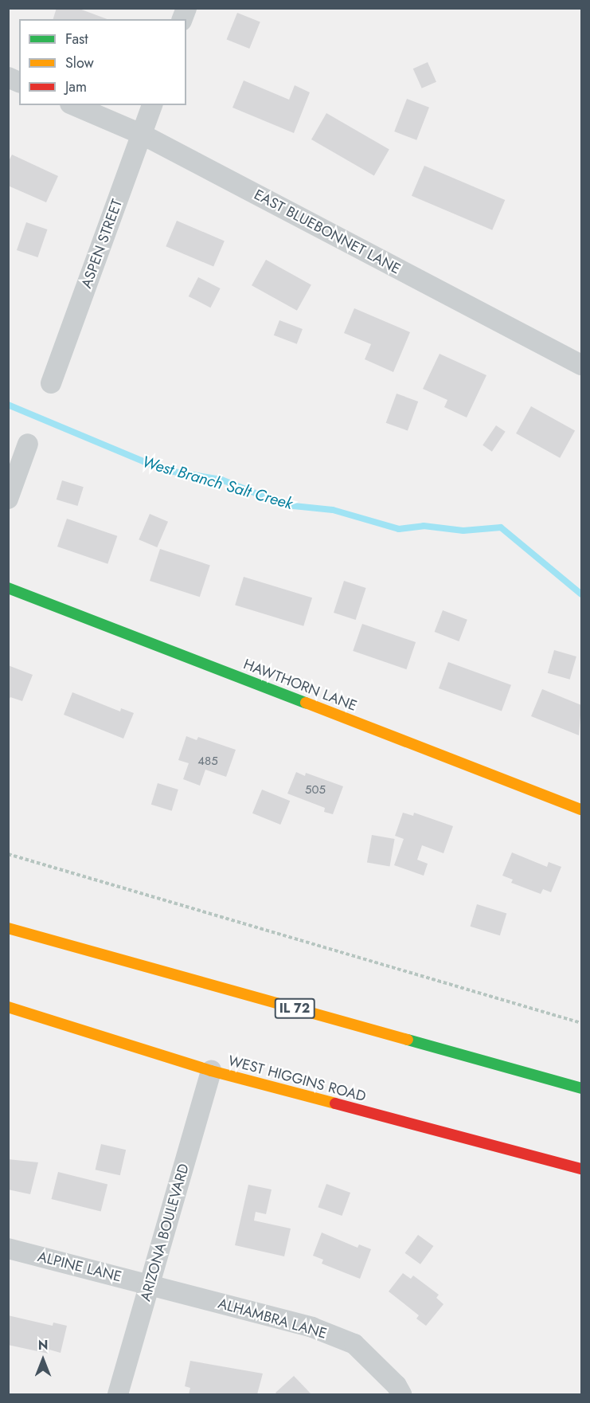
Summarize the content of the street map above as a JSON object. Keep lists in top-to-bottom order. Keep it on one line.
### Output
{"streets":{"main road":["HAWTHORN LANE","IL 72","WEST HIGGINS ROAD"],"street":["EAST BLUEBONNET LANE","ASPEN STREET","ARIZONA BOULEVARD","ALPINE LANE","ALHAMBRA LANE"]},"crossings":[["EAST BLUEBONNET LANE","ASPEN STREET"],["WEST HIGGINS ROAD","ARIZONA BOULEVARD"],["ARIZONA BOULEVARD","ALPINE LANE"],["ARIZONA BOULEVARD","ALHAMBRA LANE"],["ALPINE LANE","ALHAMBRA LANE"]],"water":["West Branch Salt Creek"],"house_numbers":["485","505"],"legend":["Fast","Slow","Jam"],"north":"top"}
